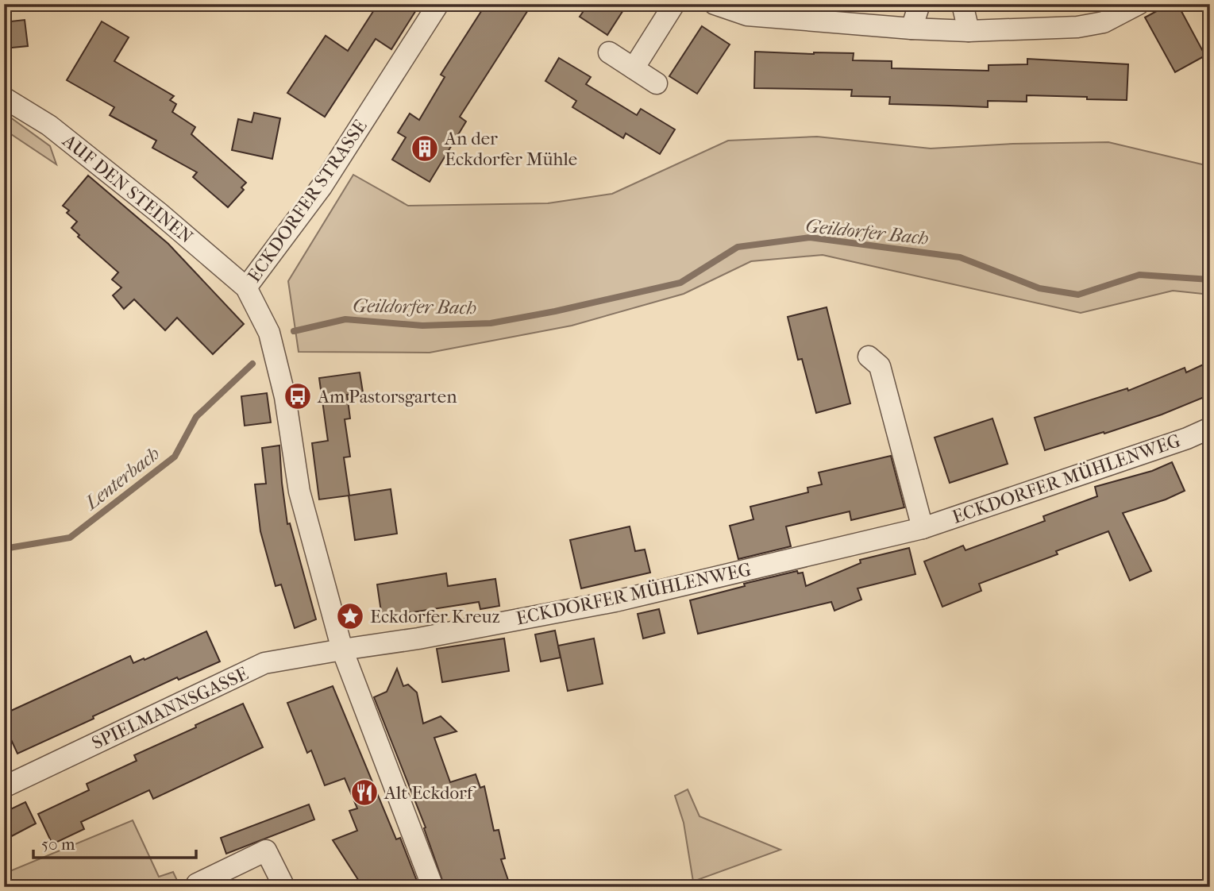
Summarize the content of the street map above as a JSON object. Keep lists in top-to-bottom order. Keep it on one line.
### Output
{"streets":{"street":["AUF DEN STEINEN","ECKDORFER STRASSE","ECKDORFER MÜHLENWEG","SPIELMANNSGASSE"]},"crossings":[["AUF DEN STEINEN","ECKDORFER STRASSE"],["ECKDORFER STRASSE","ECKDORFER MÜHLENWEG"],["ECKDORFER STRASSE","SPIELMANNSGASSE"],["ECKDORFER MÜHLENWEG","SPIELMANNSGASSE"]],"water":["Geildorfer Bach","Lenterbach"],"places":{"building":["An der Eckdorfer Mühle"],"bus stop":["Am Pastorsgarten"],"place":["Eckdorfer Kreuz"],"restaurant":["Alt Eckdorf"]},"scale_bar":"50 m"}
